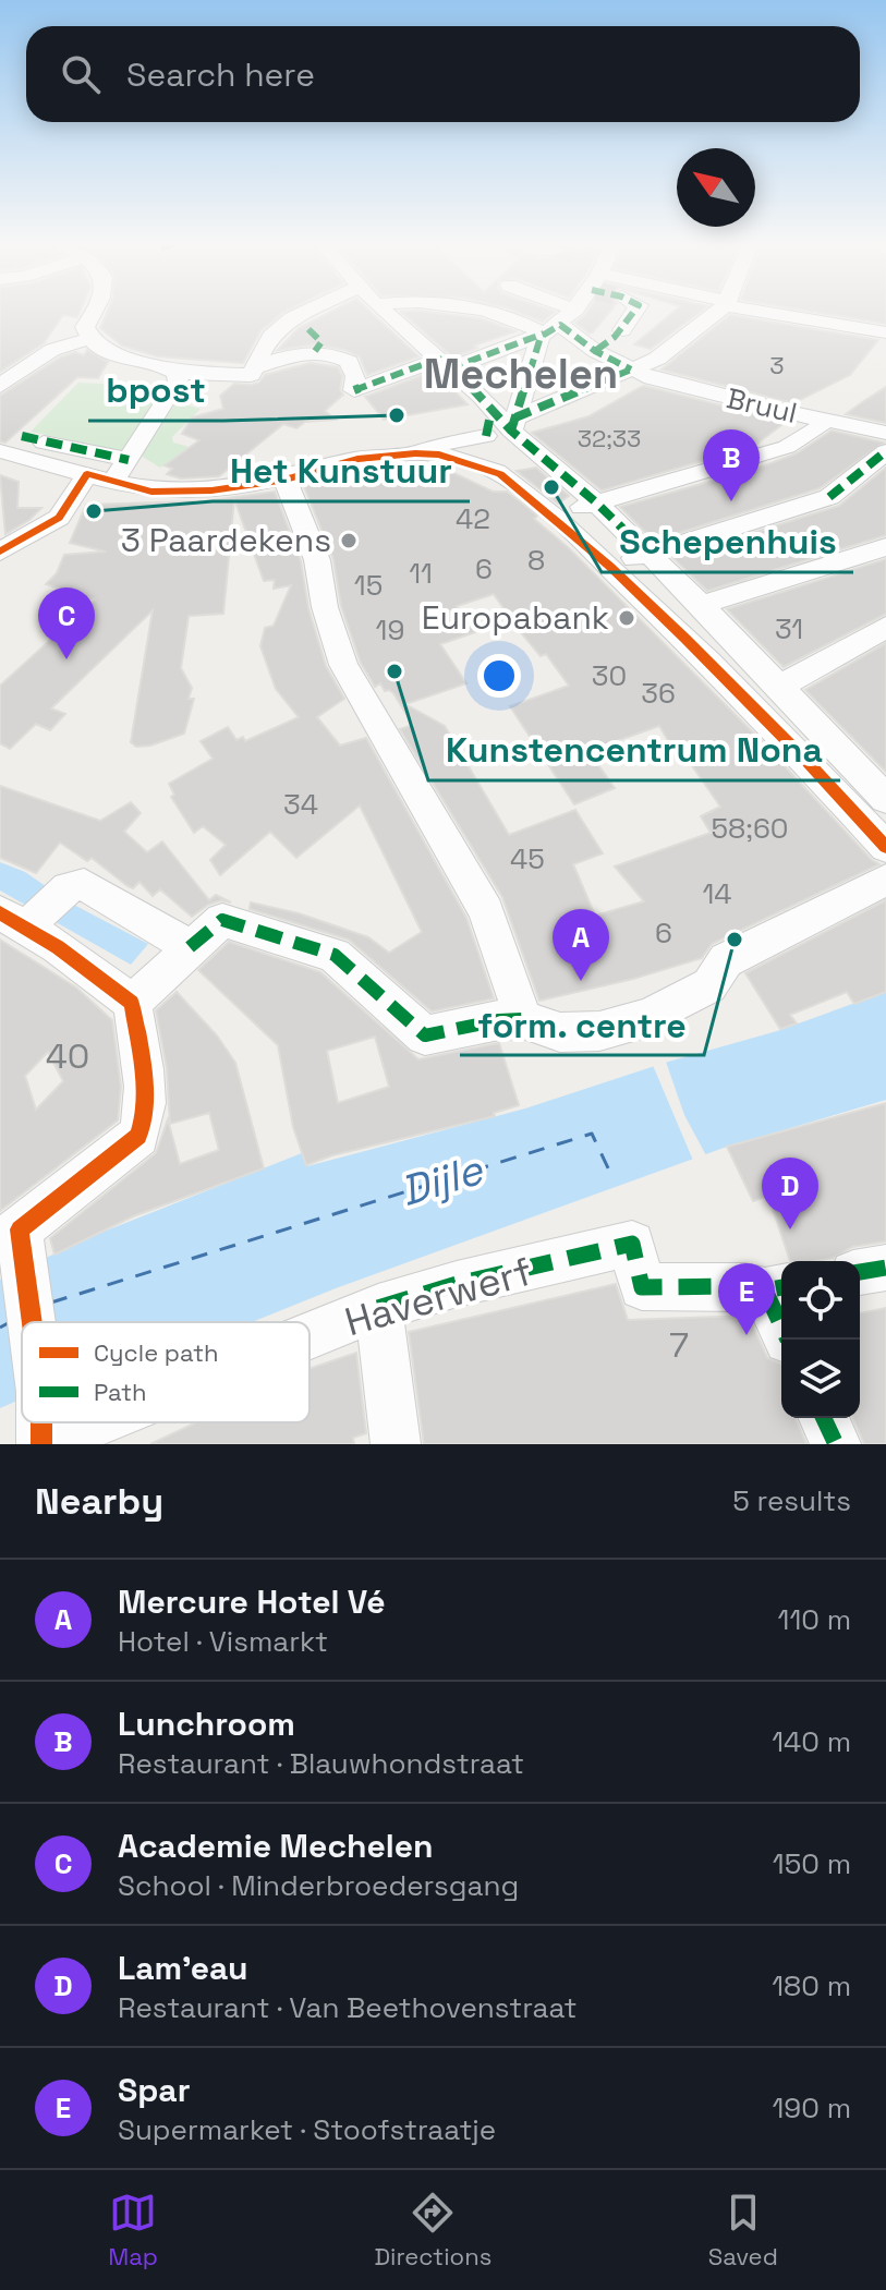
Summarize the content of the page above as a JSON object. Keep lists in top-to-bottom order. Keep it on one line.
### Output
{"streets":{"street":["Bruul","Haverwerf"]},"districts":["Mechelen"],"water":["Dijle"],"places":["bpost","Schepenhuis","Het Kunstuur","3 Paardekens","Europabank","Kunstencentrum Nona","form. centre"],"house_numbers":["3","32;33","42","8","6","11","15","31","19","30","36","34","58;60","45","14","6","40","7"],"legend":["Cycle path","Path"],"north":"top left","page":{"search":"Search here","pins":["B","C","A","D","E"],"heading":["Nearby","5 results"],"list":[{"mark":"A","name":"Mercure Hotel Vé","note":"Hotel · Vismarkt","value":"110 m"},{"mark":"B","name":"Lunchroom","note":"Restaurant · Blauwhondstraat","value":"140 m"},{"mark":"C","name":"Academie Mechelen","note":"School · Minderbroedersgang","value":"150 m"},{"mark":"D","name":"Lam'eau","note":"Restaurant · Van Beethovenstraat","value":"180 m"},{"mark":"E","name":"Spar","note":"Supermarket · Stoofstraatje","value":"190 m"}],"nav":["Map","Directions","Saved"]}}
